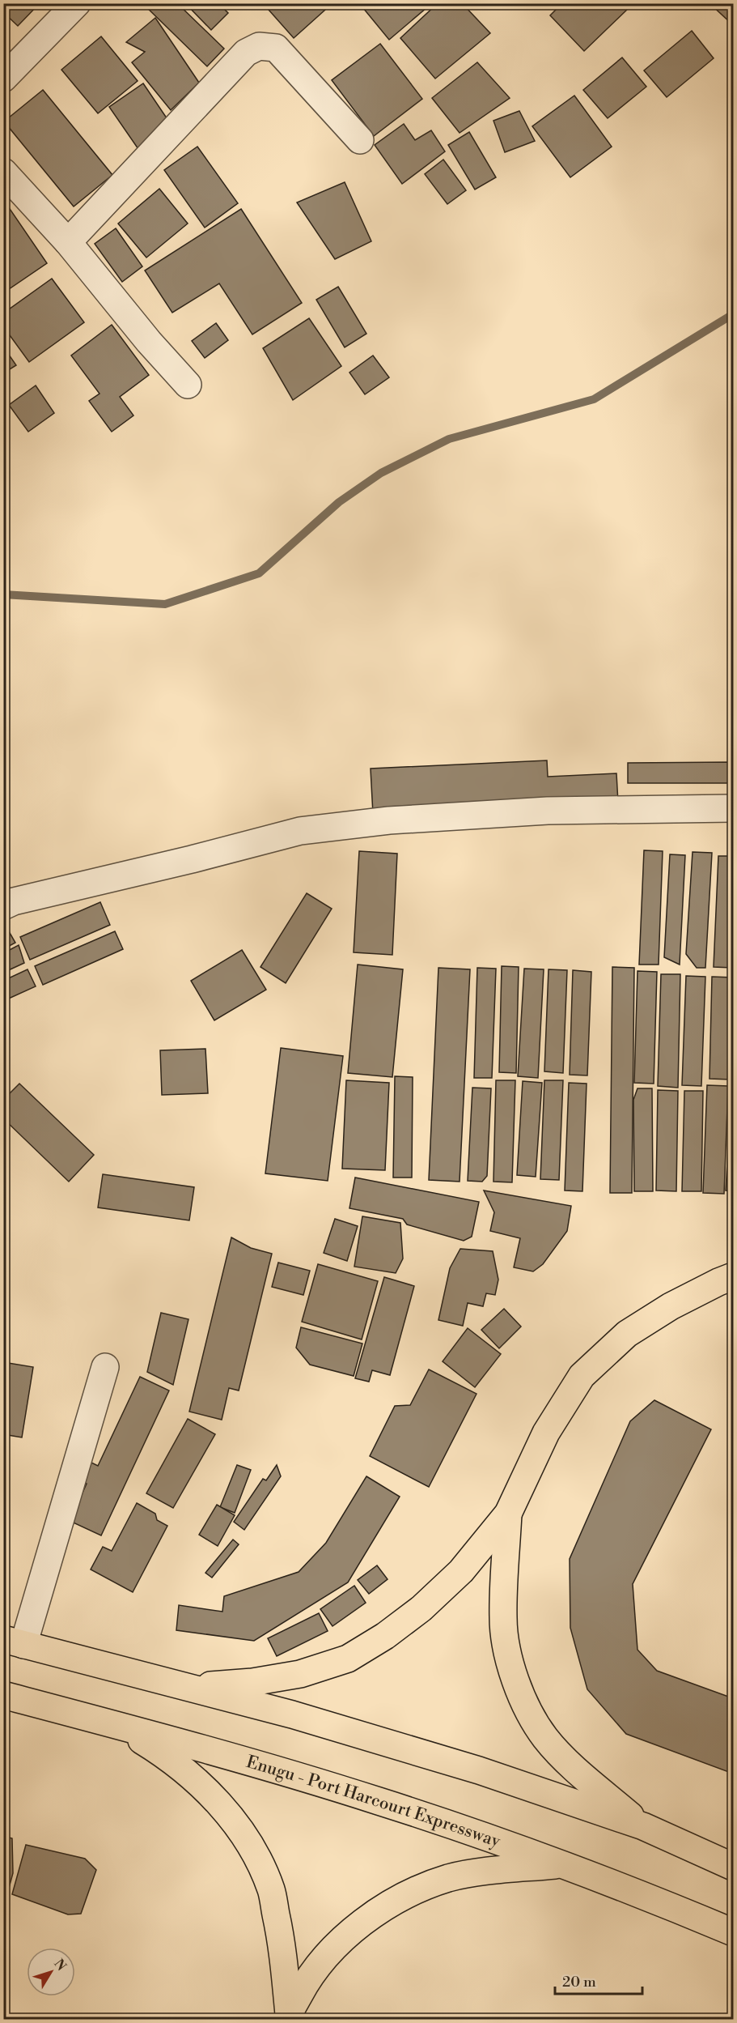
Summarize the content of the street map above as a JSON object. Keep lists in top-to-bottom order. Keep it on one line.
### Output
{"streets":{"highway":["Enugu - Port Harcourt Expressway"]},"scale_bar":"20 m","north":"top right"}
